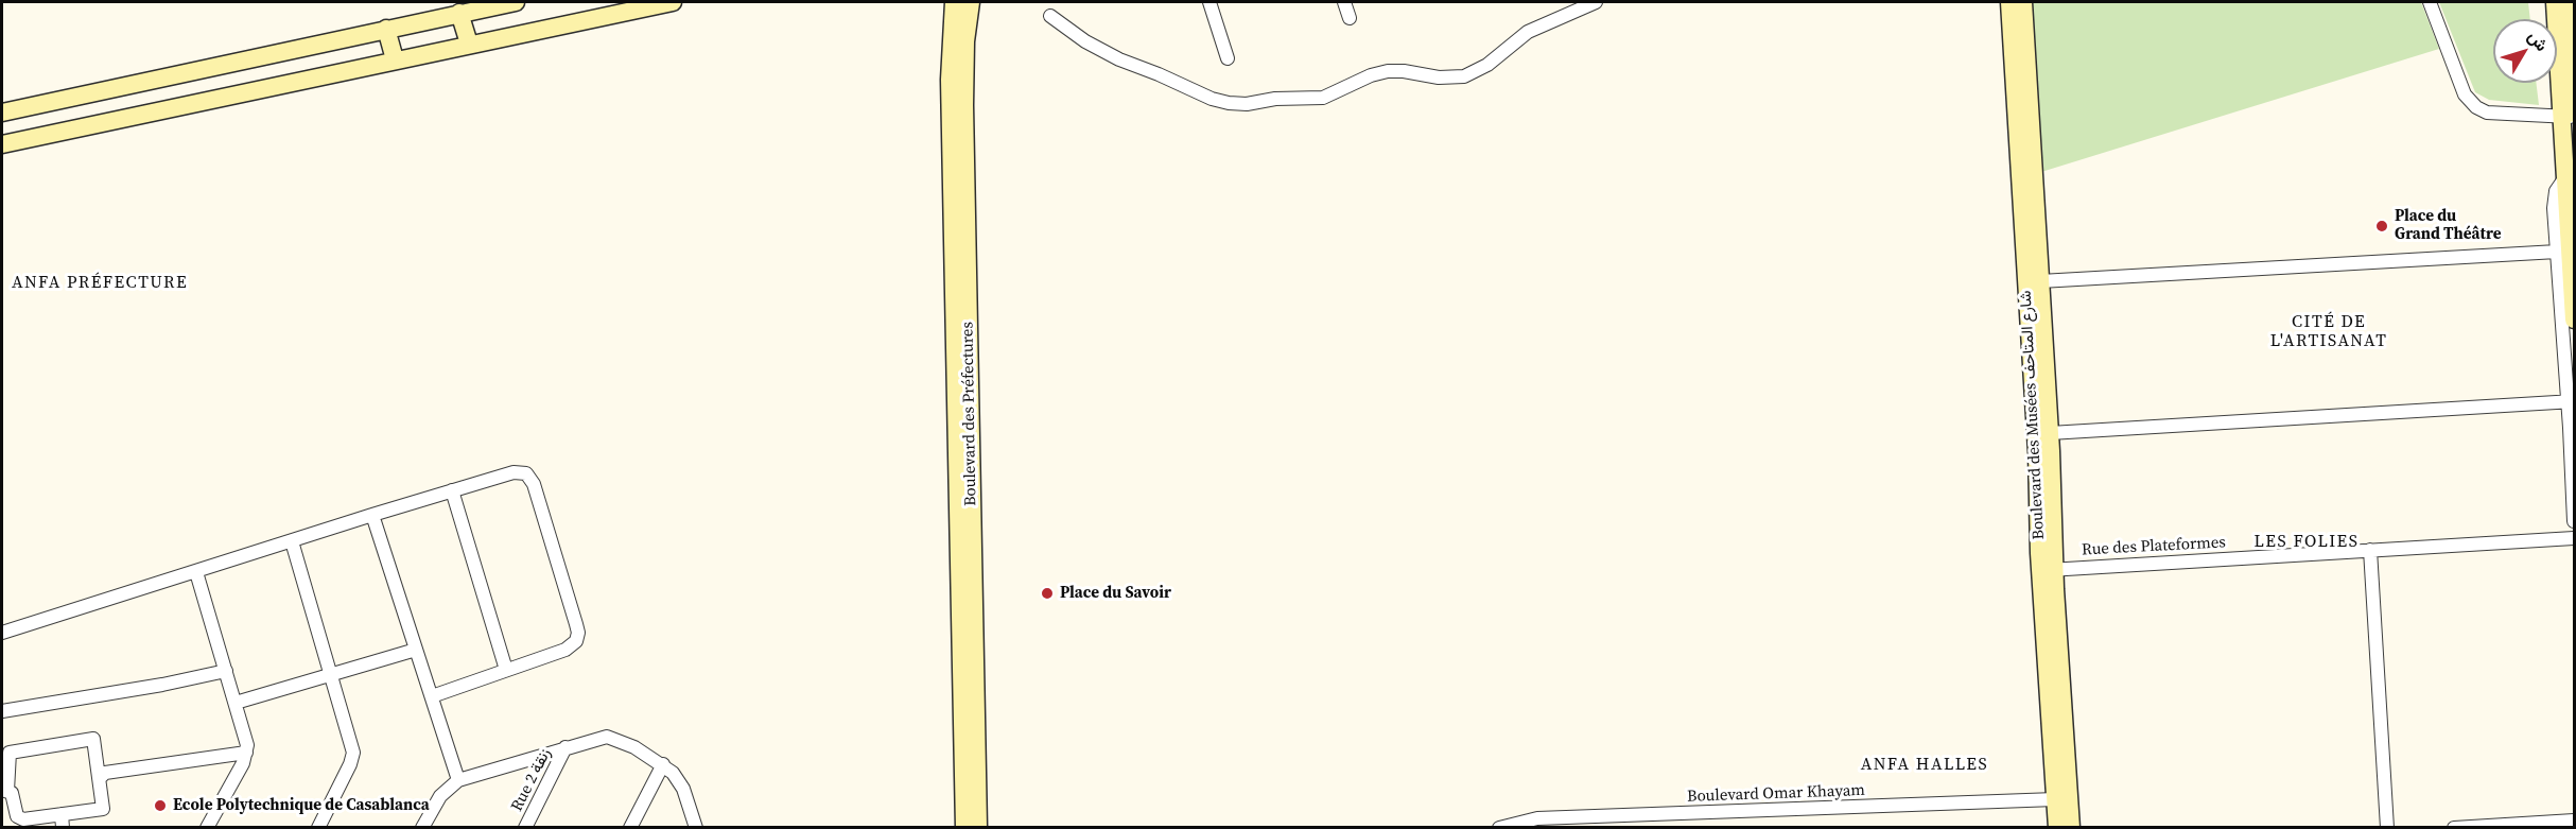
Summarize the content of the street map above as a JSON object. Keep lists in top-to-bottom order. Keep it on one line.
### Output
{"streets":{"street":["Boulevard des Préfectures","Boulevard des Musées شارع المتاحف","Rue des Plateformes","Rue 2 زنقة","Boulevard Omar Khayam"]},"crossings":[["Boulevard des Musées شارع المتاحف","Rue des Plateformes"],["Boulevard des Musées شارع المتاحف","Boulevard Omar Khayam"]],"districts":["ANFA PRÉFECTURE","CITÉ DE L'ARTISANAT","LES FOLIES","ANFA HALLES"],"places":["Place du Grand Théâtre","Place du Savoir","Ecole Polytechnique de Casablanca"],"north":"top right"}
